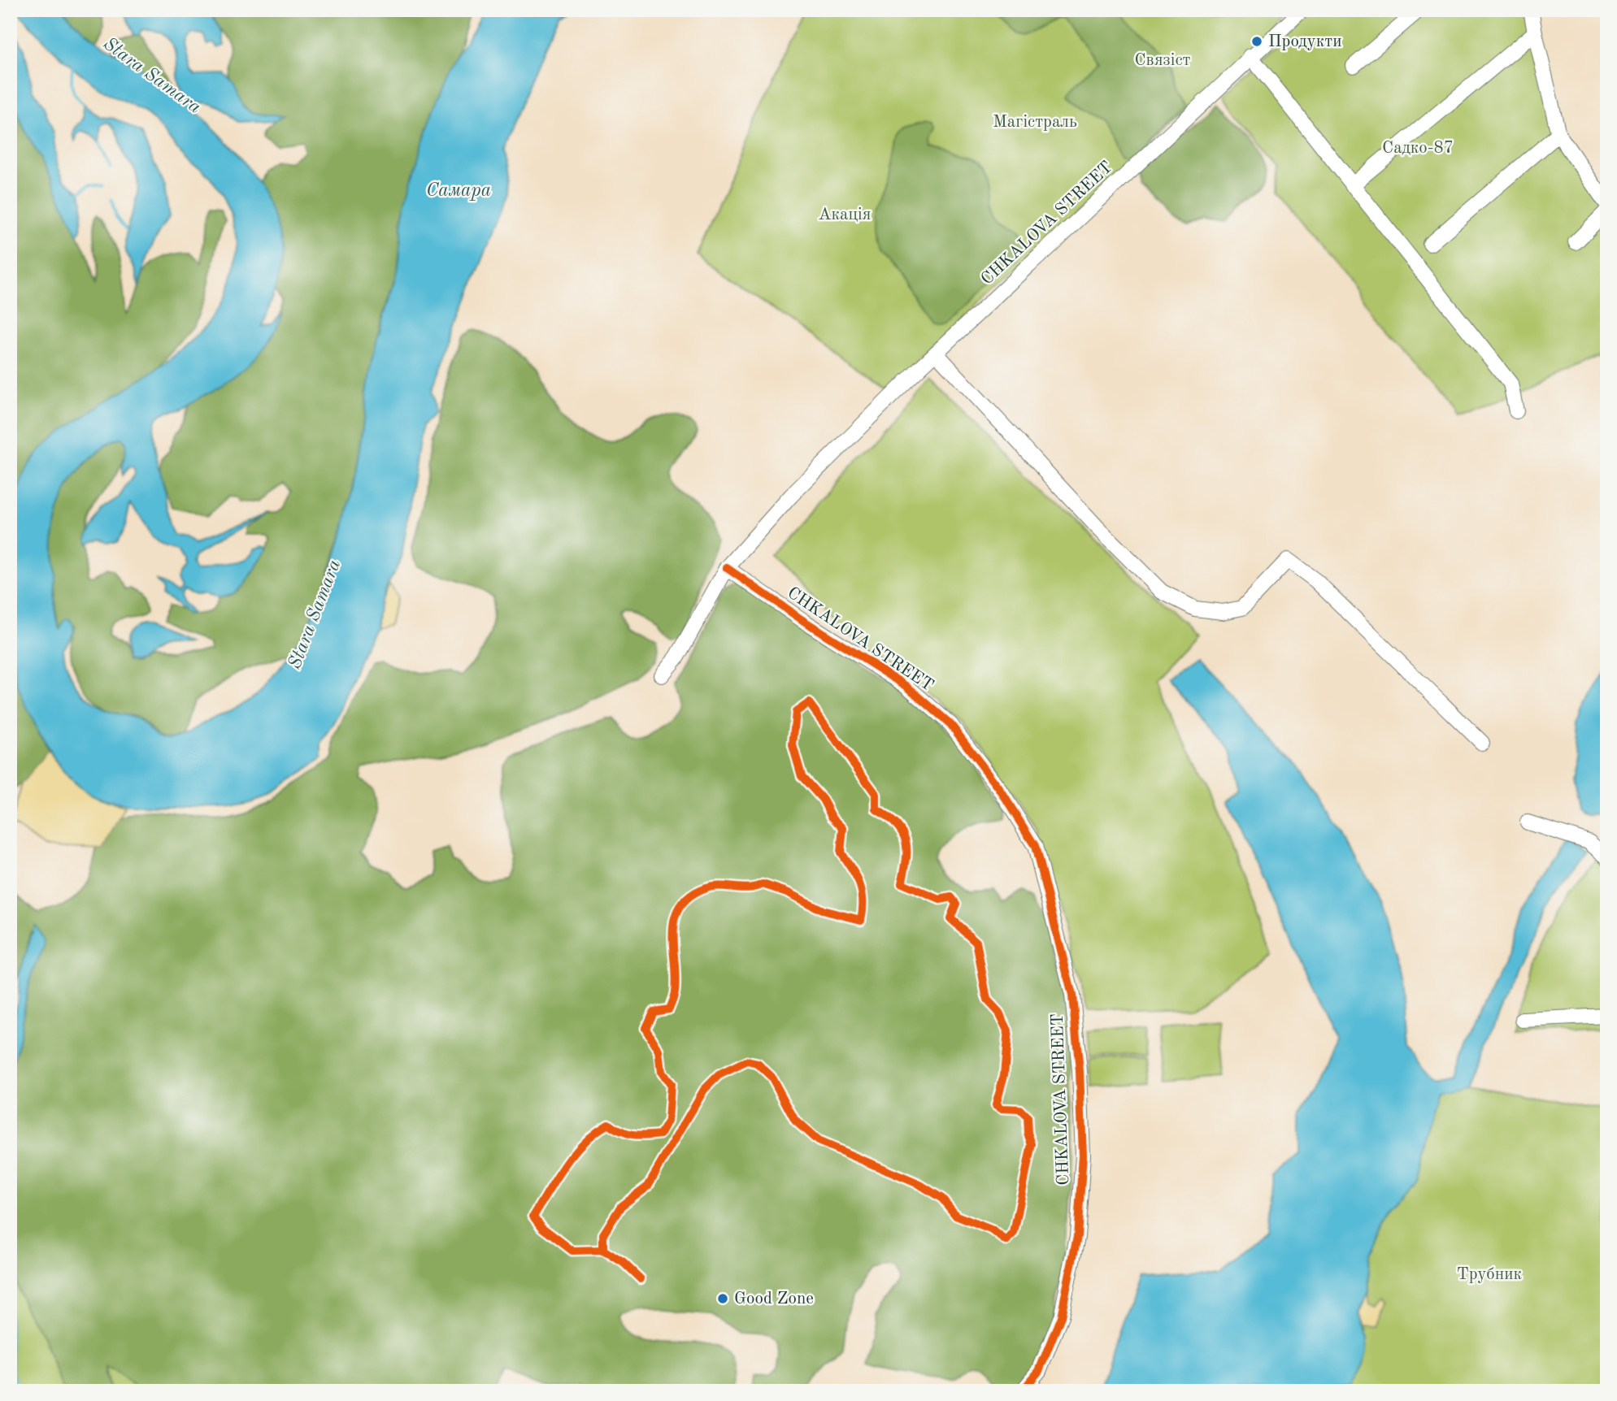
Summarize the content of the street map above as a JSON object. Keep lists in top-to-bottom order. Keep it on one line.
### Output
{"streets":{"street":["CHKALOVA STREET"]},"water":["Stara Samara","Самара"],"parks":["Связіст","Магістраль","Садко-87","Акація","Трубник"],"places":["Продукти","Good Zone"]}
